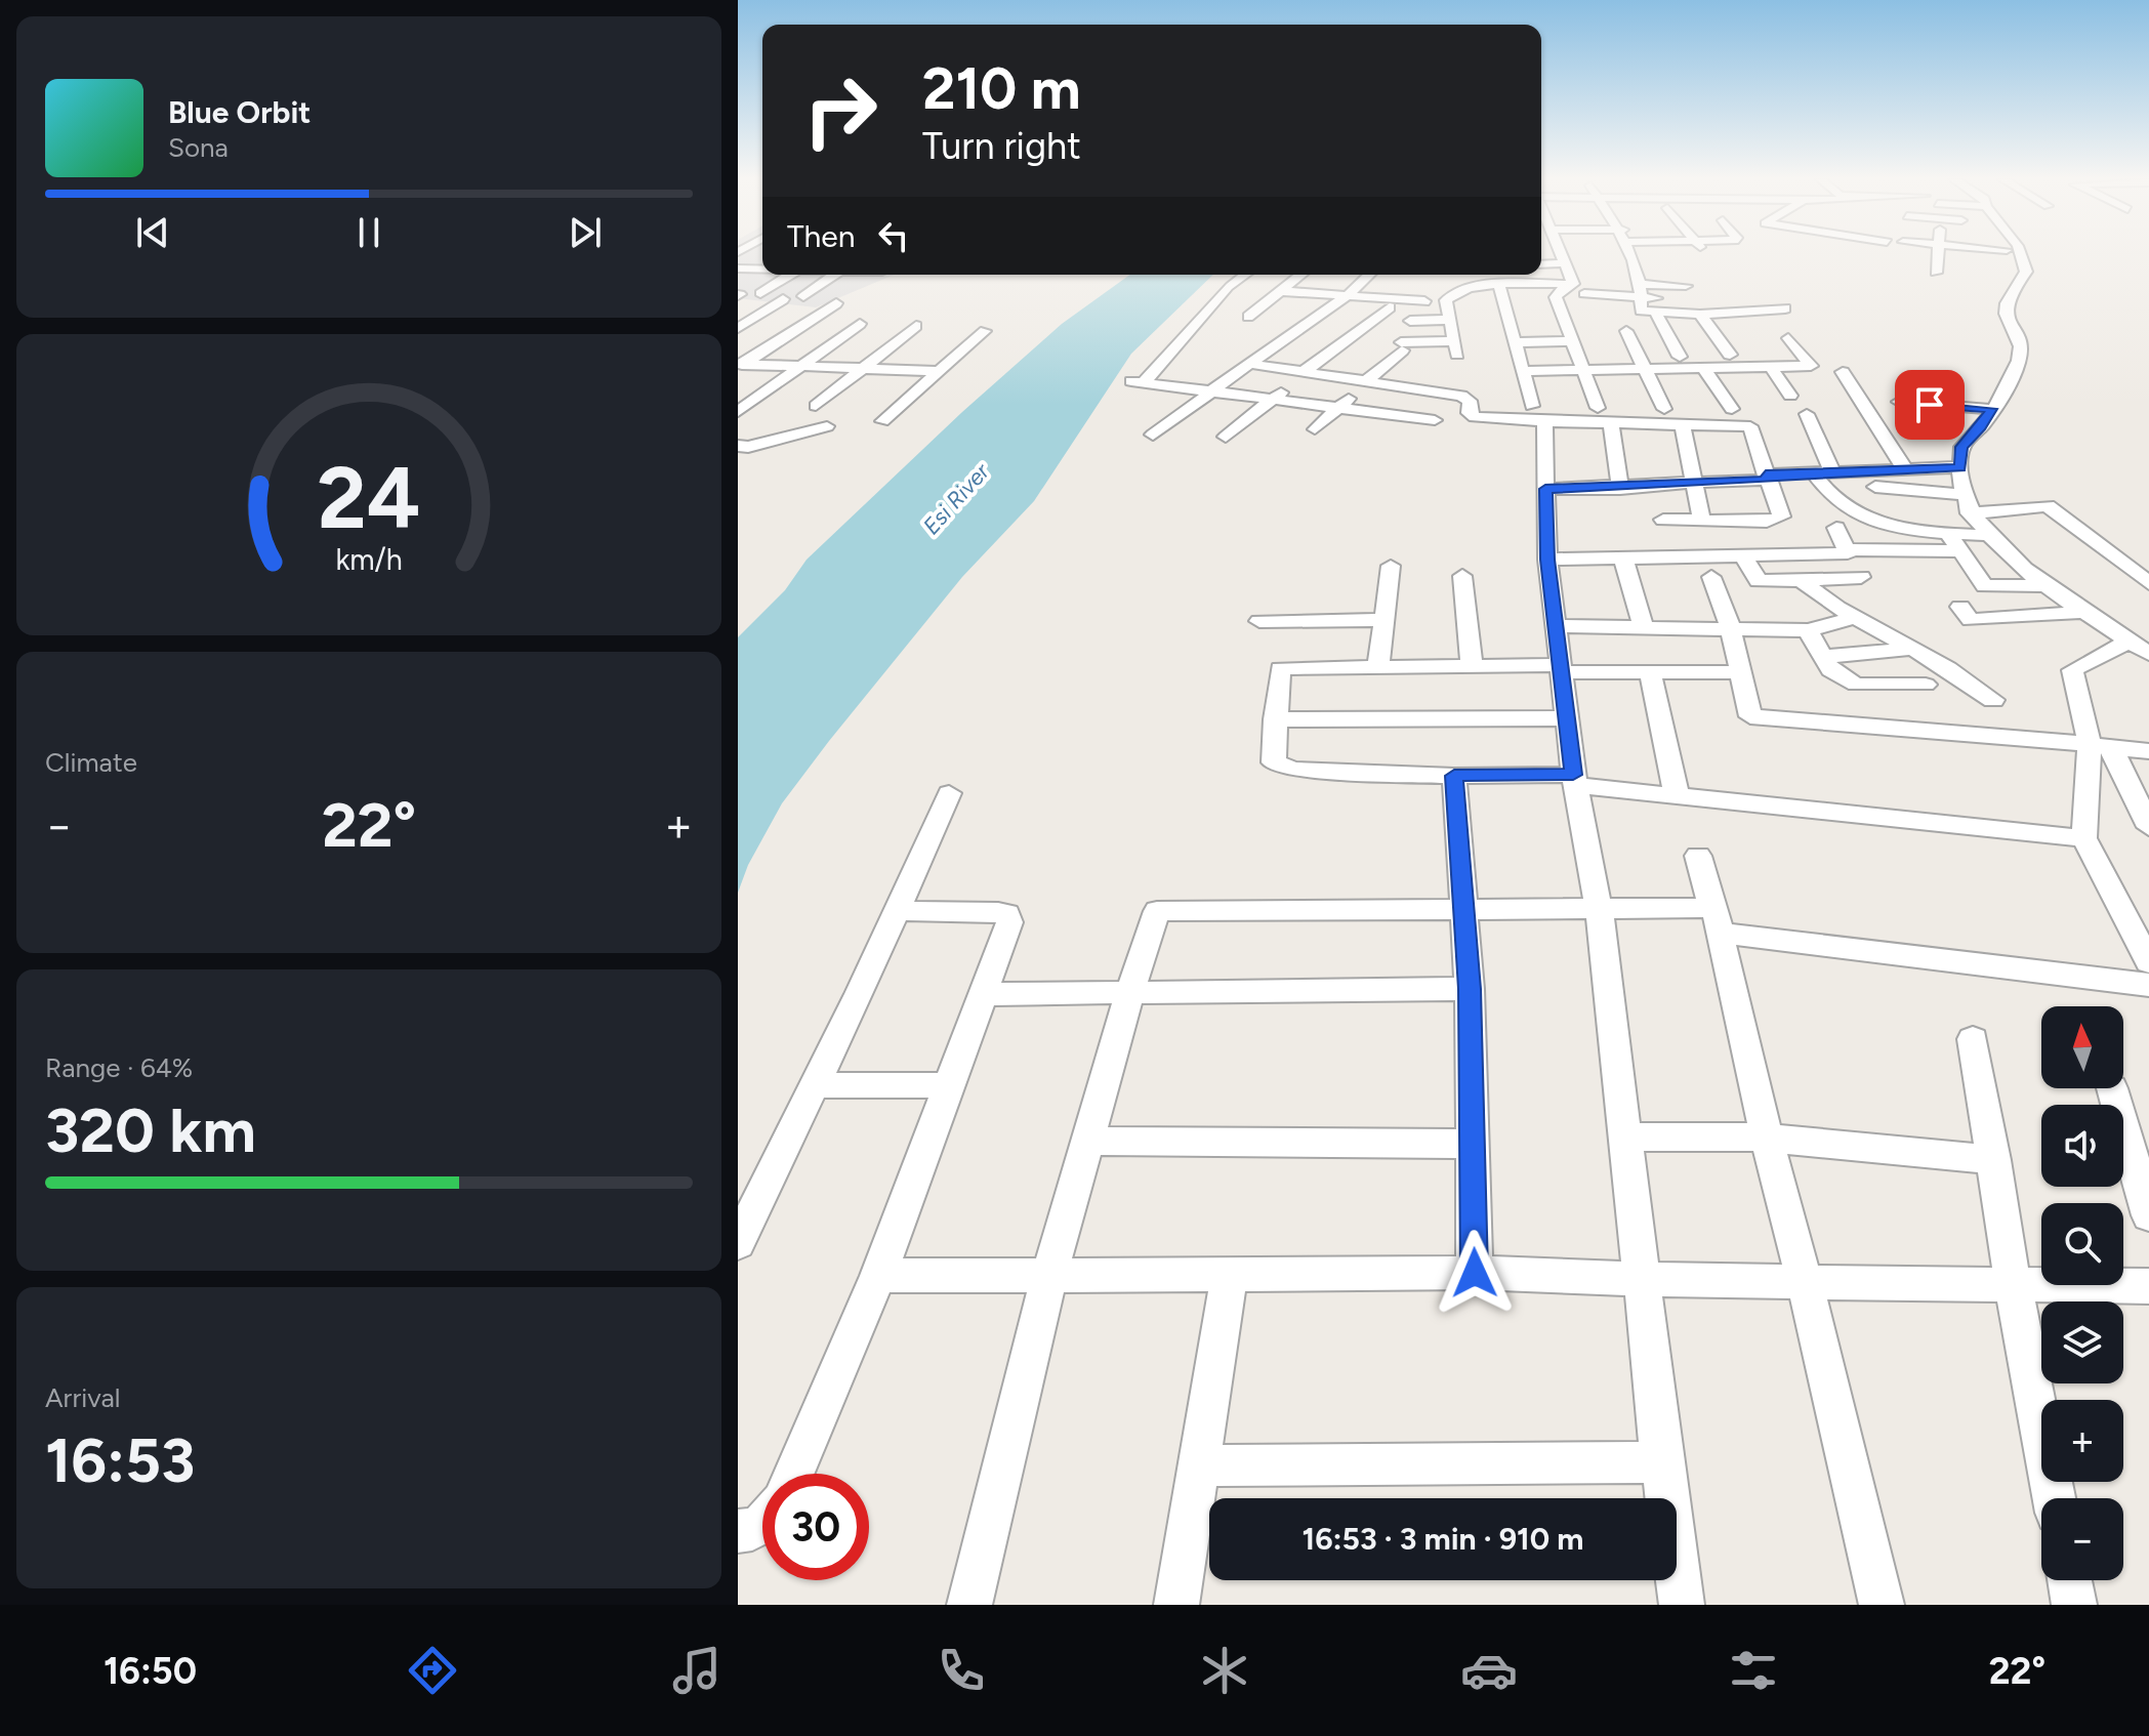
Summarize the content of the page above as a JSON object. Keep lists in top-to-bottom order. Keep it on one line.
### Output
{"water":["Esi River"],"north":"top","page":{"turn":["210 m","Turn right"],"song":["Blue Orbit","Sona"],"then":"Then","tile":["Climate",["Range · 64%","320 km"],["Arrival","16:53"]],"heat":["−","22°","+"],"map_buttons":["+","−"],"limit":"30","trip":"16:53 · 3 min · 910 m","tabs":["16:50","22°"],"gauge":["24","km/h"]}}
